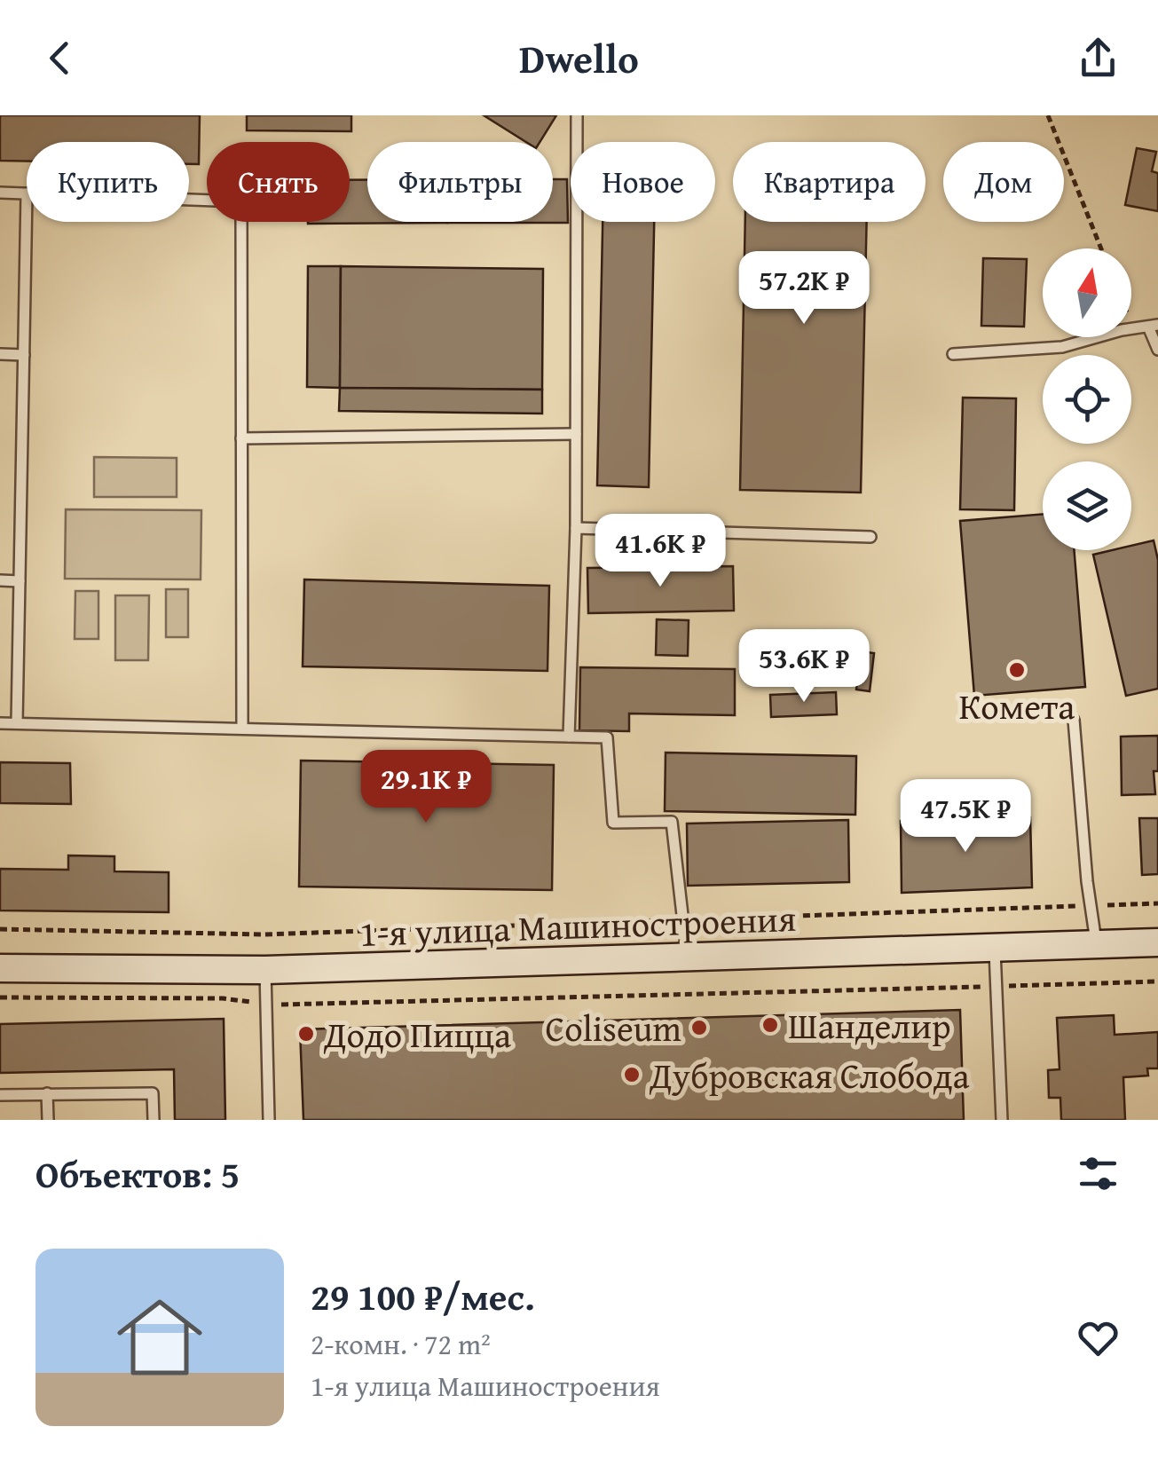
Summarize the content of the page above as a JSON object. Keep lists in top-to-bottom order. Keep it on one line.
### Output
{"streets":{"street":["1-я улица Машиностроения"]},"places":["Комета","Шанделир","Coliseum","Додо Пицца","Дубровская Слобода"],"north":"top","page":{"header":"Dwello","chip":["Купить","Снять","Фильтры","Новое","Квартира","Дом"],"price":["57.2K ₽","41.6K ₽","53.6K ₽","29.1K ₽","47.5K ₽"],"heading":"Объектов: 5","list":[{"name":"29 100 ₽/мес.","note":"2-комн. · 72 m² · 1-я улица Машиностроения"}]}}
